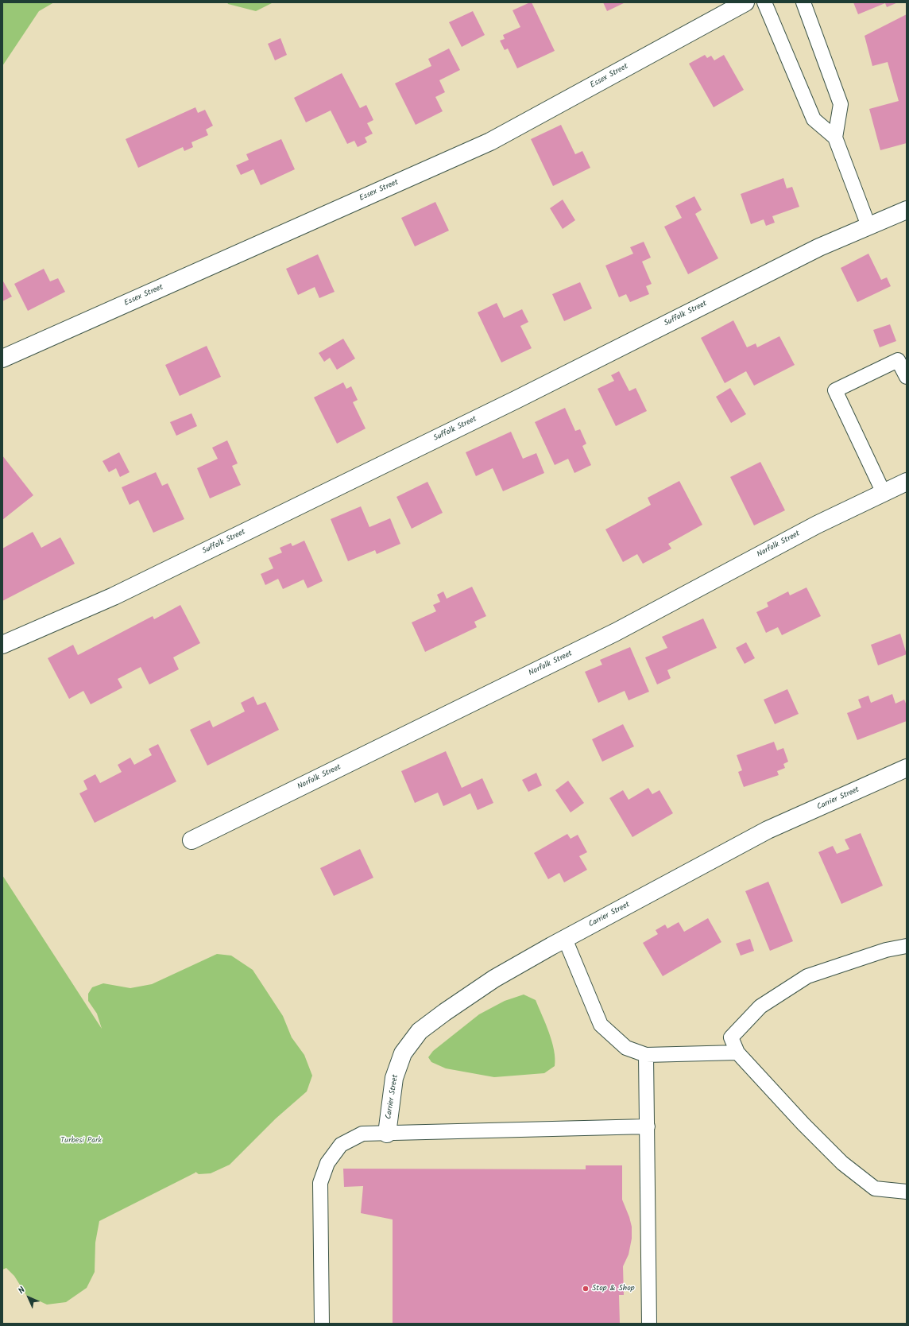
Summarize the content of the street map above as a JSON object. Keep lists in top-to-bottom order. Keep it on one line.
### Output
{"streets":{"street":["Essex Street","Suffolk Street","Norfolk Street","Carrier Street"]},"parks":["Turbesi Park"],"places":["Stop & Shop"],"north":"top left"}
